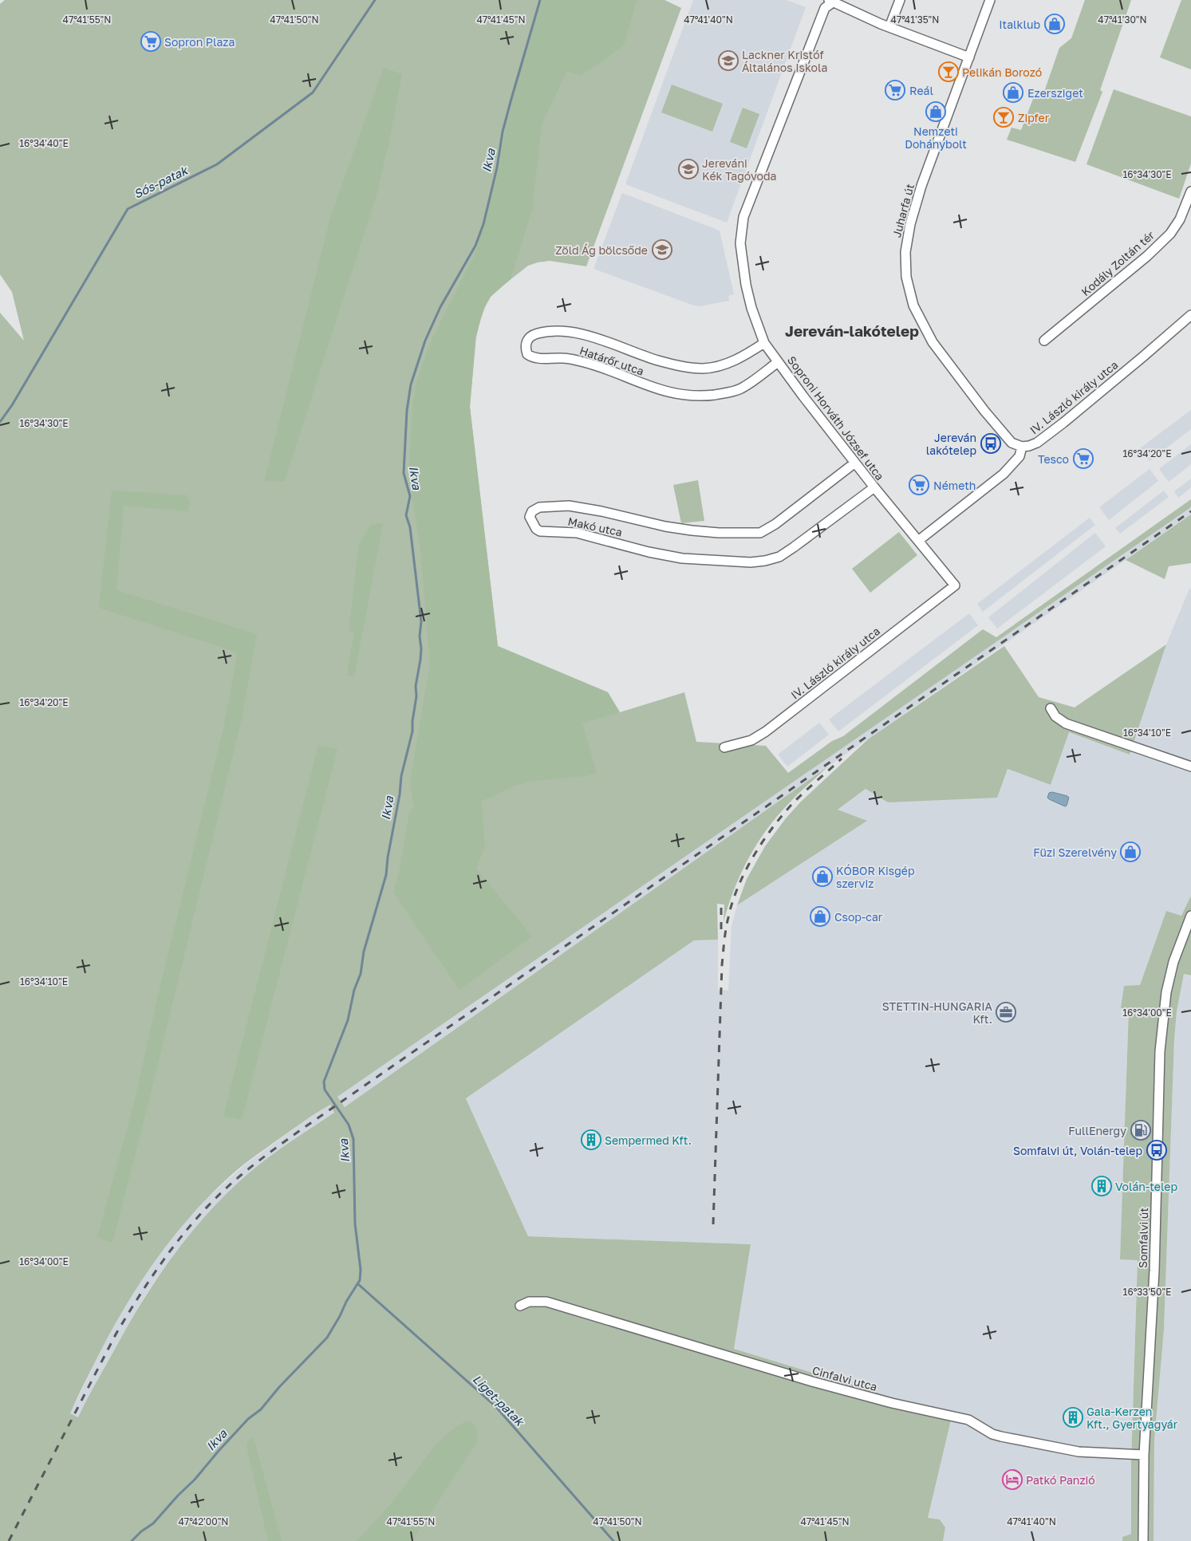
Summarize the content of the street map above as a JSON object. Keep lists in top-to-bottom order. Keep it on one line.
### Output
{"streets":{"street":["Juharfa út","Kodály Zoltán tér","Határőr utca","IV. László király utca","Soproni Horváth József utca","Makó utca","Somfalvi út","Cinfalvi utca"]},"crossings":[["Juharfa út","IV. László király utca"],["Határőr utca","Soproni Horváth József utca"],["IV. László király utca","Soproni Horváth József utca"],["Soproni Horváth József utca","Makó utca"],["Somfalvi út","Cinfalvi utca"]],"districts":["Jereván-lakótelep"],"water":["Ikva","Sós-patak","Liget-patak"],"places":{"shop":["Italklub","Ezersziget","Nemzeti Dohánybolt","Füzi Szerelvény","KÓBOR Kisgép szerviz","Csop-car"],"supermarket":["Sopron Plaza","Reál","Tesco","Németh"],"school or university":["Lackner Kristóf Általános Iskola","Jereváni Kék Tagóvoda","Zöld Ág bölcsőde"],"bar":["Pelikán Borozó","Zipfer"],"bus stop":["Jereván lakótelep","Somfalvi út, Volán-telep"],"office":["STETTIN-HUNGARIA Kft."],"fuel station":["FullEnergy"],"building":["Sempermed Kft.","Volán-telep","Gala-Kerzen Kft., Gyertyagyár"],"hotel":["Patkó Panzió"]},"coordinates":["47°41'55\"N","47°41'50\"N","47°41'45\"N","47°41'40\"N","47°41'35\"N","47°41'30\"N","16°34'40\"E","16°34'30\"E","16°34'20\"E","16°34'10\"E","16°34'00\"E","16°33'50\"E","47°42'00\"N"]}
